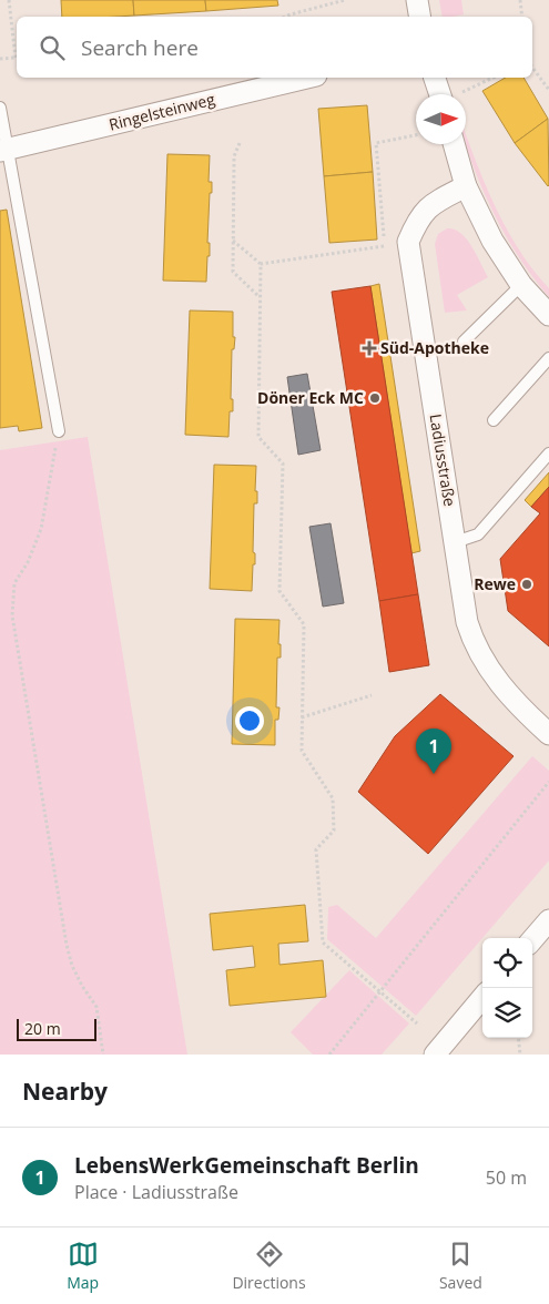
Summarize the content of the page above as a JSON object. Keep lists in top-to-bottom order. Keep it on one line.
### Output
{"streets":{"street":["Ringelsteinweg","Ladiusstraße"]},"places":{"health":["Süd-Apotheke"],"other":["Döner Eck MC","Rewe"]},"scale_bar":"20 m","north":"right","page":{"search":"Search here","pins":"1","scale":"20 m","heading":"Nearby","list":[{"mark":"1","name":"LebensWerkGemeinschaft Berlin","note":"Place · Ladiusstraße","value":"50 m"}],"nav":["Map","Directions","Saved"]}}
